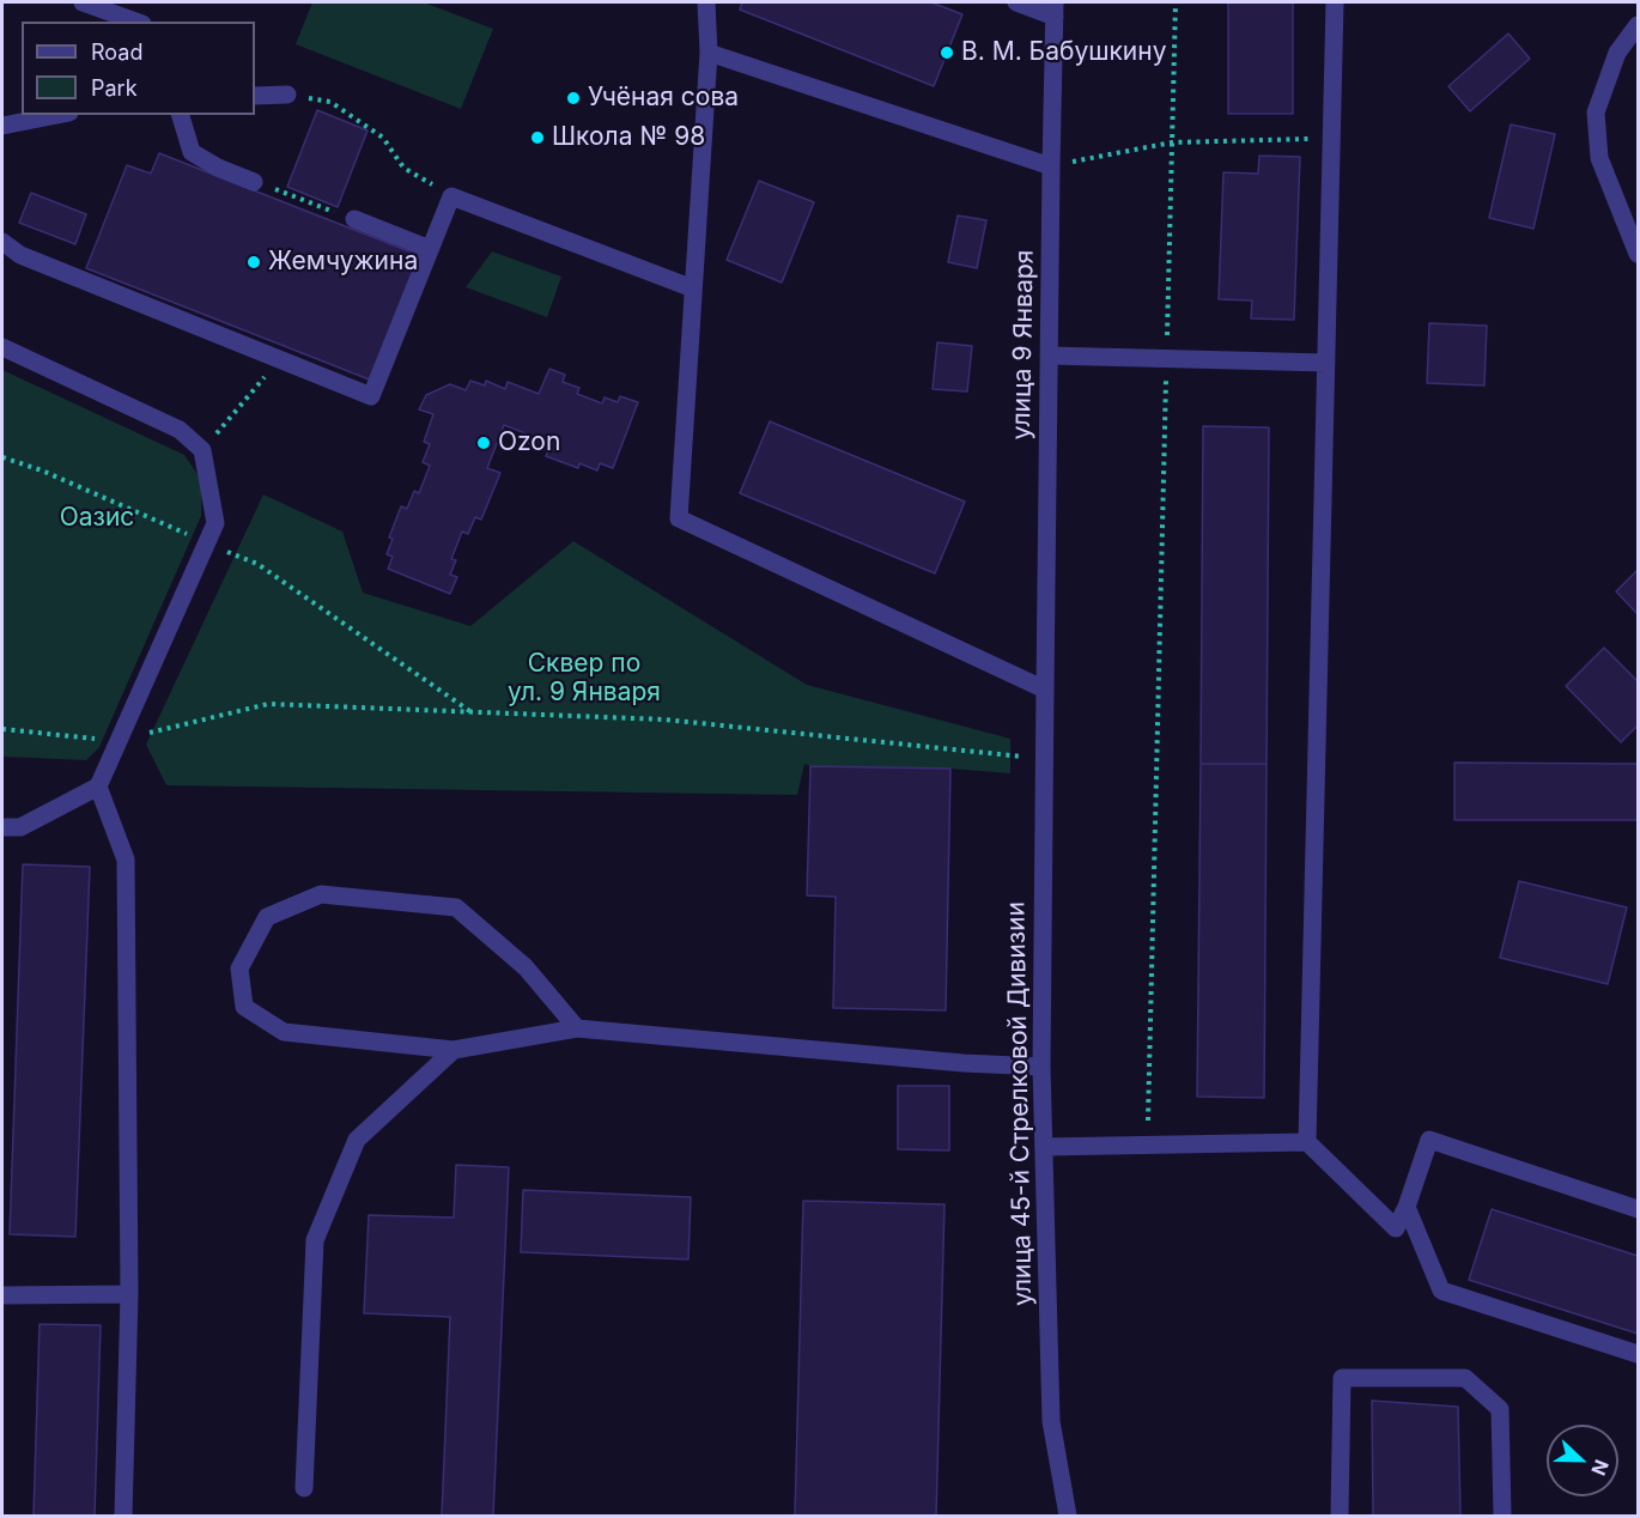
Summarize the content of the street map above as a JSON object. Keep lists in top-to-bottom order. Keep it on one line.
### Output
{"streets":{"street":["улица 9 Января","улица 45-й Стрелковой Дивизии"]},"crossings":[["улица 9 Января","улица 45-й Стрелковой Дивизии"]],"parks":["Оазис","Сквер по ул. 9 Января"],"places":["В. М. Бабушкину","Учёная сова","Школа № 98","Жемчужина","Ozon"],"legend":["Road","Park"],"north":"right"}
